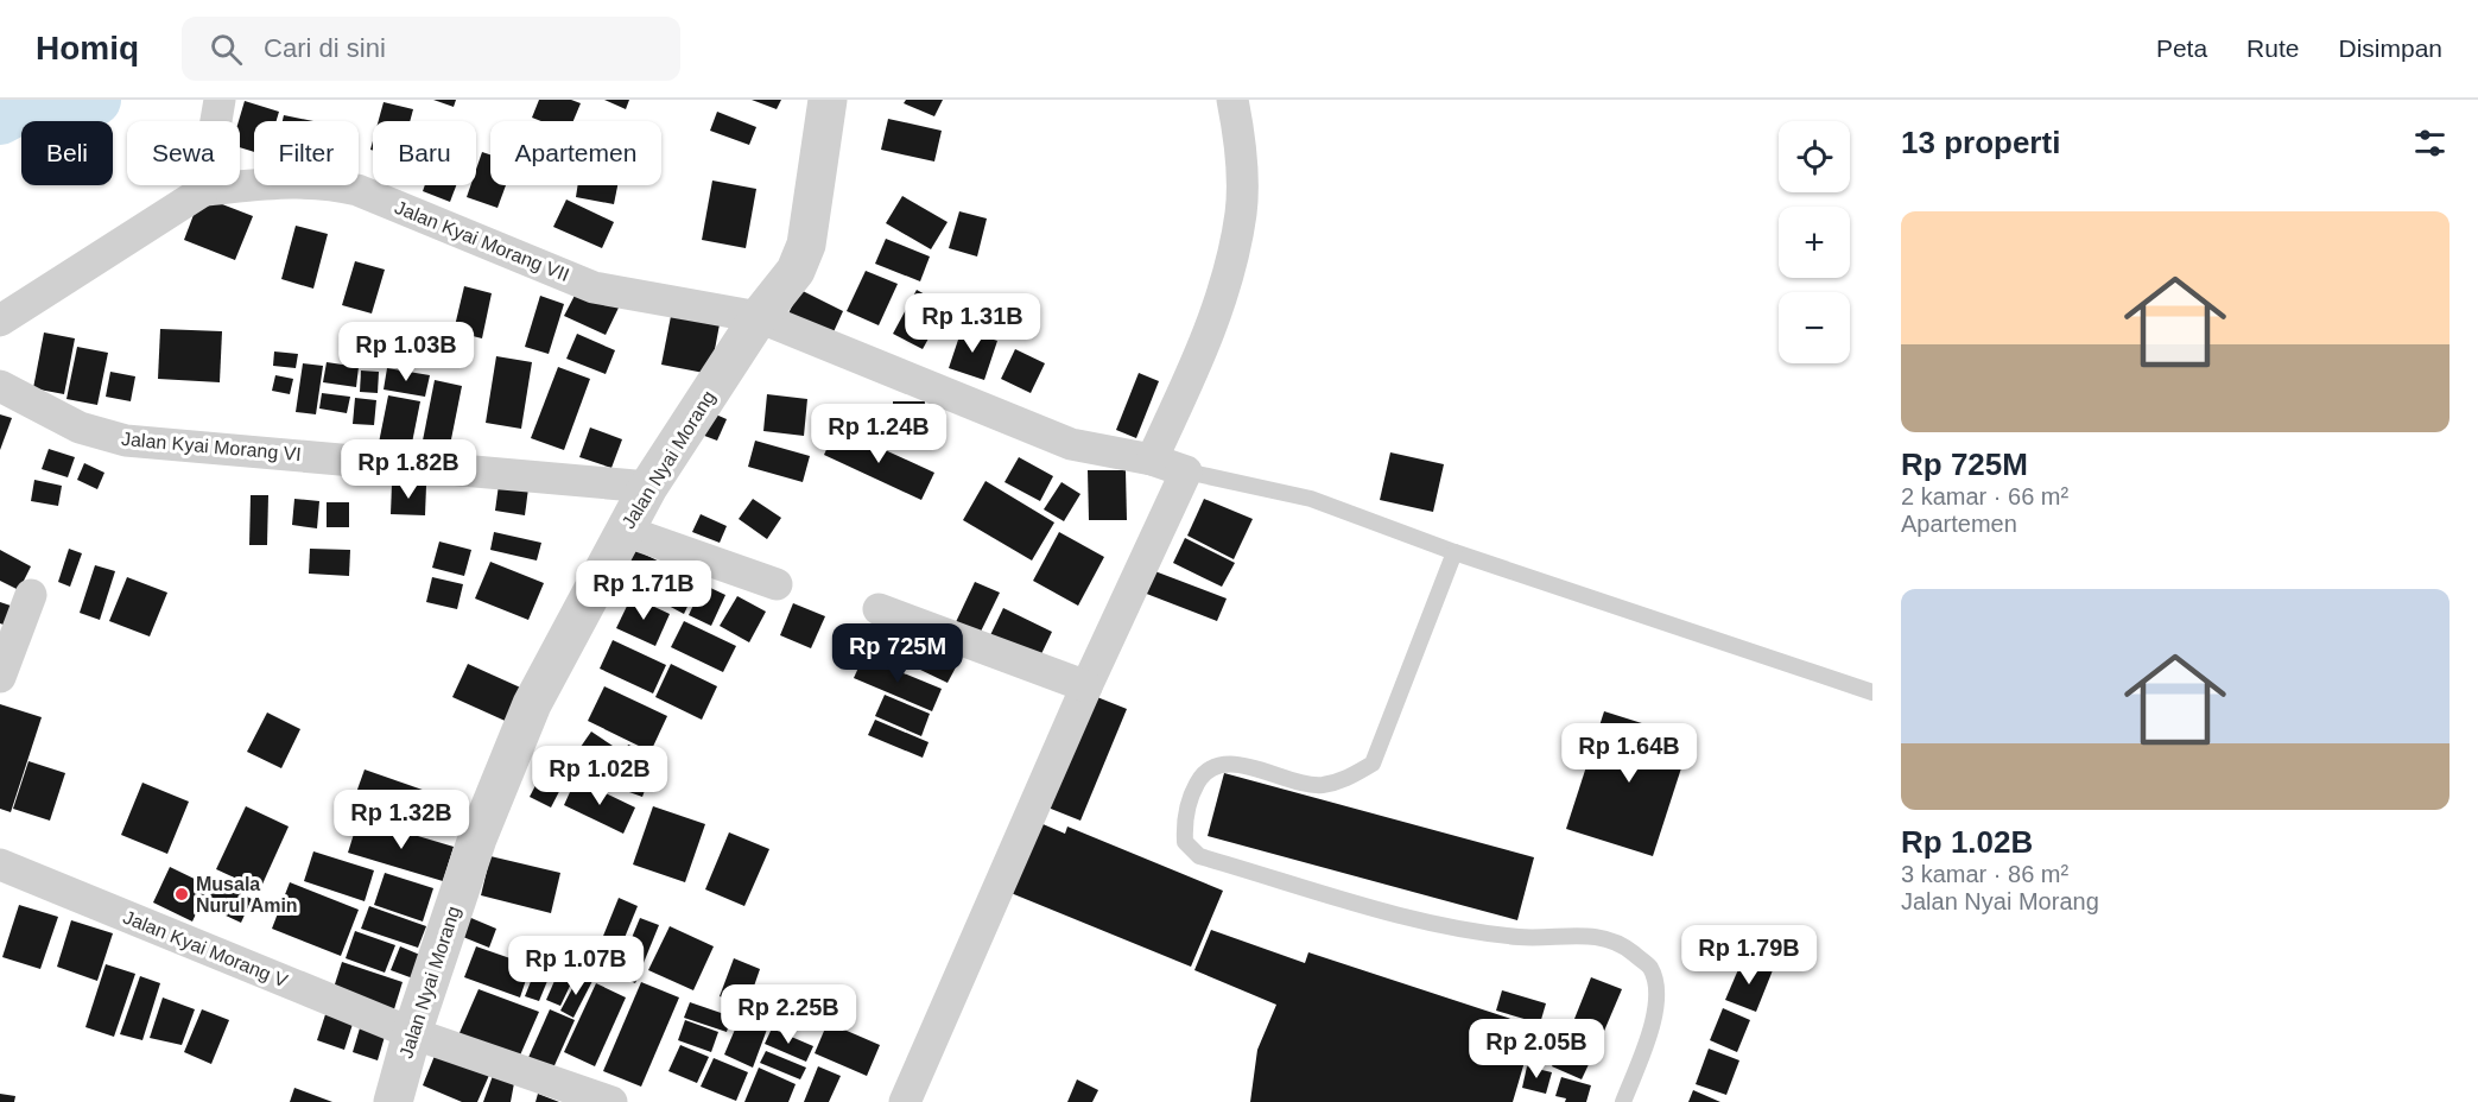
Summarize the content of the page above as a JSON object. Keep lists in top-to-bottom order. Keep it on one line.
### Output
{"streets":{"street":["Jalan Kyai Morang VII","Jalan Kyai Morang VI","Jalan Nyai Morang","Jalan Kyai Morang V"]},"crossings":[["Jalan Kyai Morang VII","Jalan Nyai Morang"],["Jalan Kyai Morang VI","Jalan Nyai Morang"],["Jalan Nyai Morang","Jalan Kyai Morang V"]],"places":["Musala Nurul Amin"],"page":{"header":"Homiq","search":"Cari di sini","nav":["Peta","Rute","Disimpan"],"heading":"13 properti","map_buttons":["+","−"],"chip":["Beli","Sewa","Filter","Baru","Apartemen"],"list":[{"name":"Rp 725M","note":"2 kamar · 66 m² · Apartemen"},{"name":"Rp 1.02B","note":"3 kamar · 86 m² · Jalan Nyai Morang"}],"price":["Rp 1.31B","Rp 1.03B","Rp 1.24B","Rp 1.82B","Rp 1.71B","Rp 725M","Rp 1.64B","Rp 1.02B","Rp 1.32B","Rp 1.79B","Rp 1.07B","Rp 2.25B","Rp 2.05B"]}}
